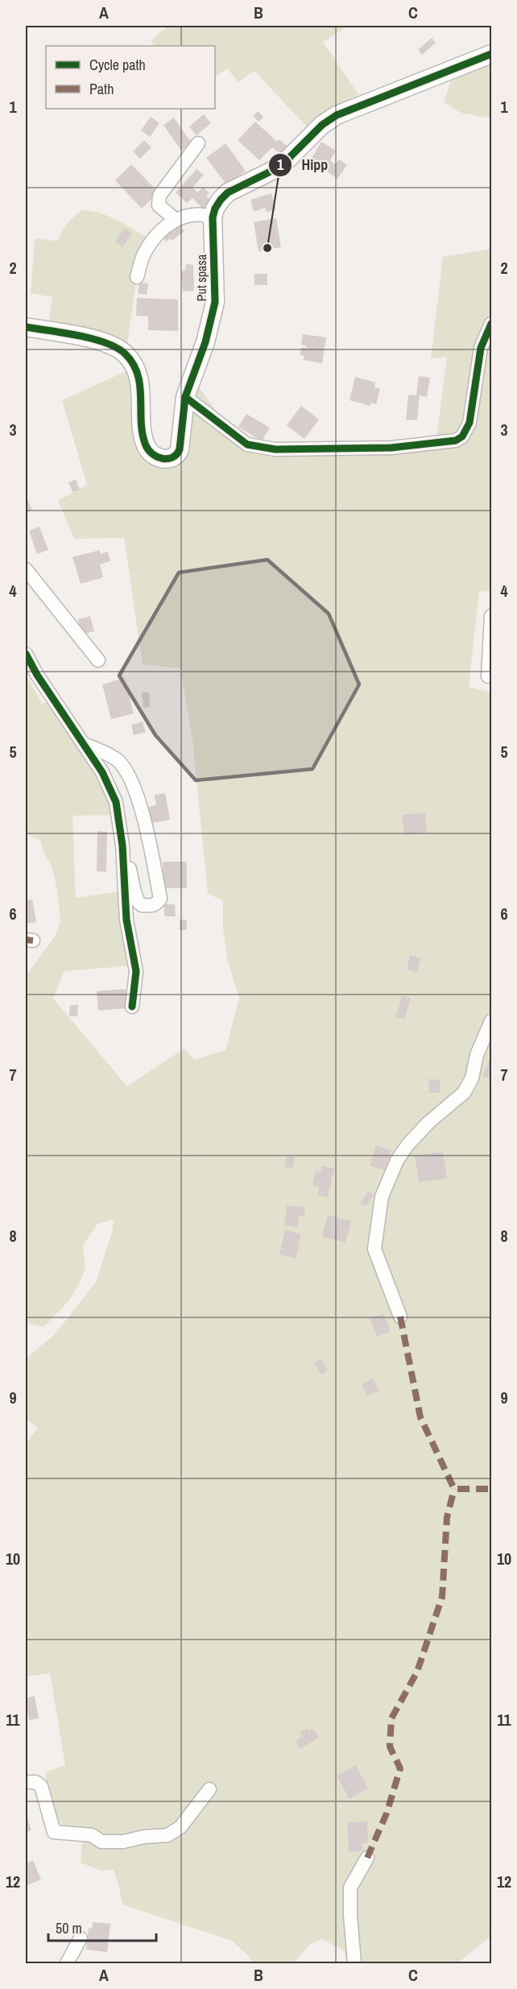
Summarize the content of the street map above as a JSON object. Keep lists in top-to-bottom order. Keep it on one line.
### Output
{"streets":{"street":["Put spasa"]},"places":["Hipp"],"legend":["Cycle path","Path"],"scale_bar":"50 m","grid":{"columns":["A","B","C"],"rows":["1","2","3","4","5","6","7","8","9","10","11","12"]}}
